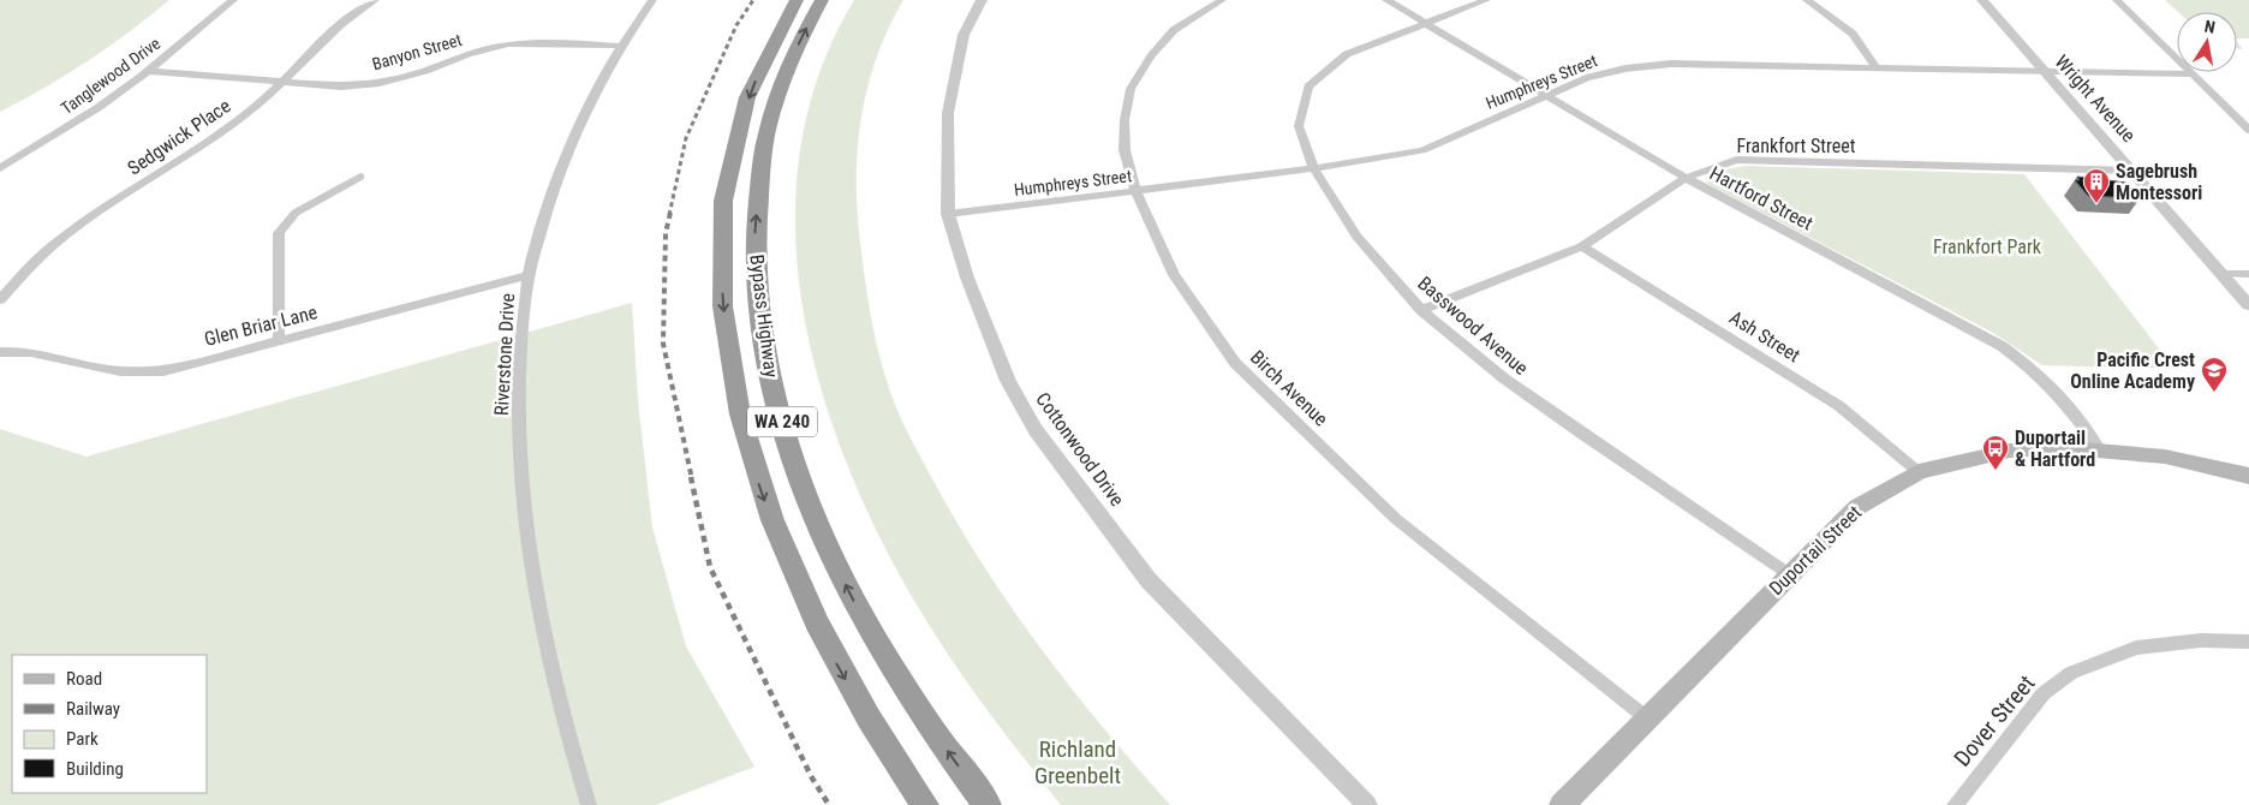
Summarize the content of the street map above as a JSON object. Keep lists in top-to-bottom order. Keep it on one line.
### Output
{"streets":{"highway":["Bypass Highway","WA 240"],"main road":["Duportail Street"],"street":["Banyon Street","Tanglewood Drive","Humphreys Street","Wright Avenue","Sedgwick Place","Frankfort Street","Hartford Street","Glen Briar Lane","Basswood Avenue","Ash Street","Riverstone Drive","Birch Avenue","Cottonwood Drive","Dover Street"]},"crossings":[["Banyon Street","Tanglewood Drive"],["Banyon Street","Sedgwick Place"],["Banyon Street","Riverstone Drive"],["Humphreys Street","Wright Avenue"],["Humphreys Street","Hartford Street"],["Humphreys Street","Basswood Avenue"],["Humphreys Street","Birch Avenue"],["Humphreys Street","Cottonwood Drive"],["Wright Avenue","Frankfort Street"],["Frankfort Street","Hartford Street"],["Frankfort Street","Basswood Avenue"],["Frankfort Street","Ash Street"],["Hartford Street","Basswood Avenue"],["Hartford Street","Duportail Street"],["Glen Briar Lane","Riverstone Drive"],["Basswood Avenue","Duportail Street"],["Ash Street","Duportail Street"],["Birch Avenue","Duportail Street"]],"parks":["Frankfort Park","Richland Greenbelt"],"places":{"building":["Sagebrush Montessori"],"school or university":["Pacific Crest Online Academy"],"bus stop":["Duportail & Hartford"]},"legend":["Road","Railway","Park","Building"],"north":"top"}
